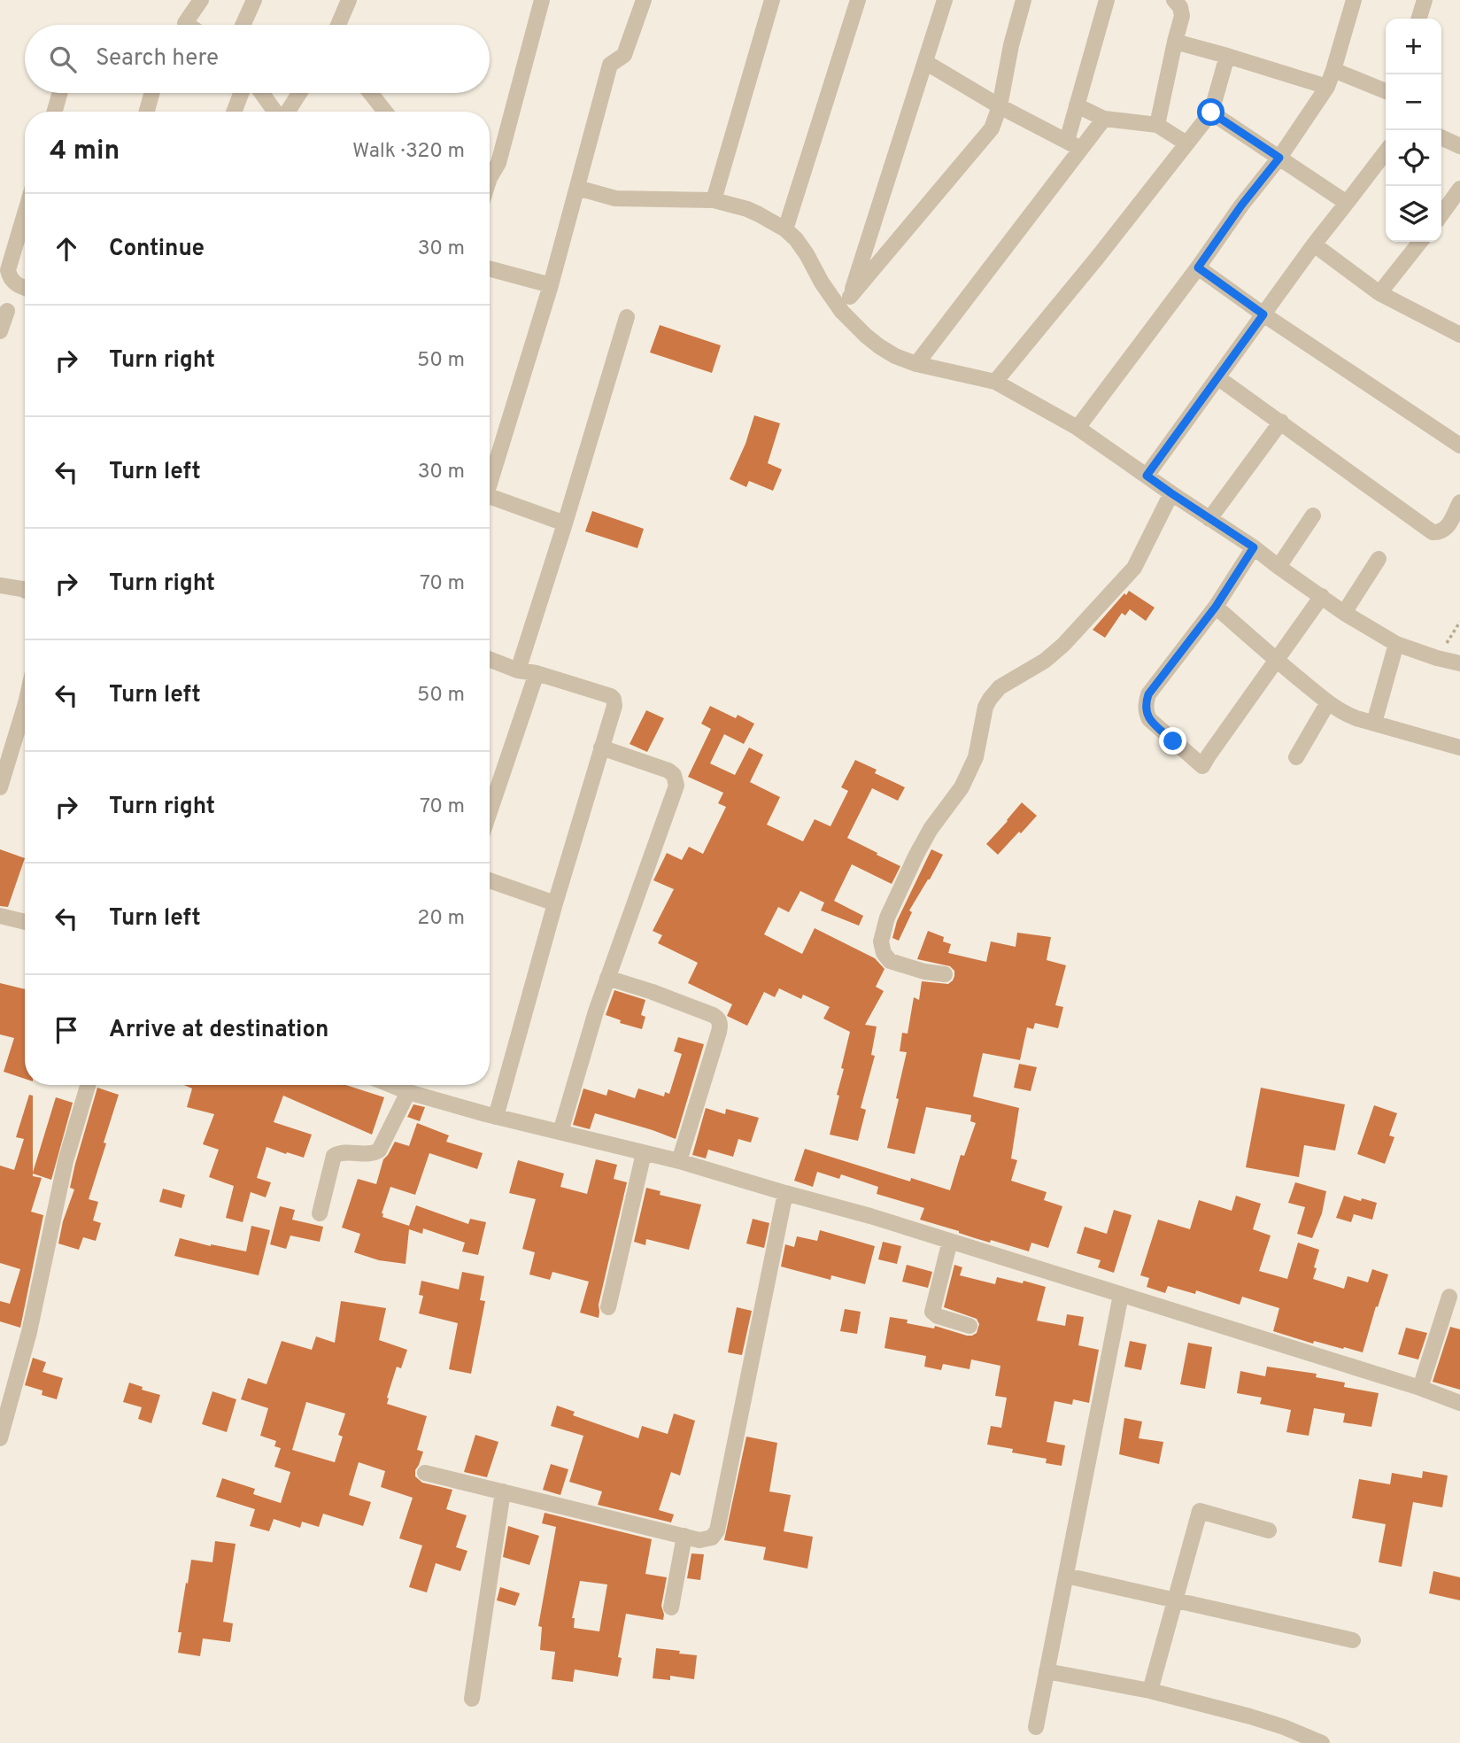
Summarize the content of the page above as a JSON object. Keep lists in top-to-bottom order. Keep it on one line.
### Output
{"page":{"map_buttons":["+","−"],"search":"Search here","heading":["4 min","Walk · 320 m"],"list":[["Continue","30 m"],["Turn right","50 m"],["Turn left","30 m"],["Turn right","70 m"],["Turn left","50 m"],["Turn right","70 m"],["Turn left","20 m"],"Arrive at destination"]}}
